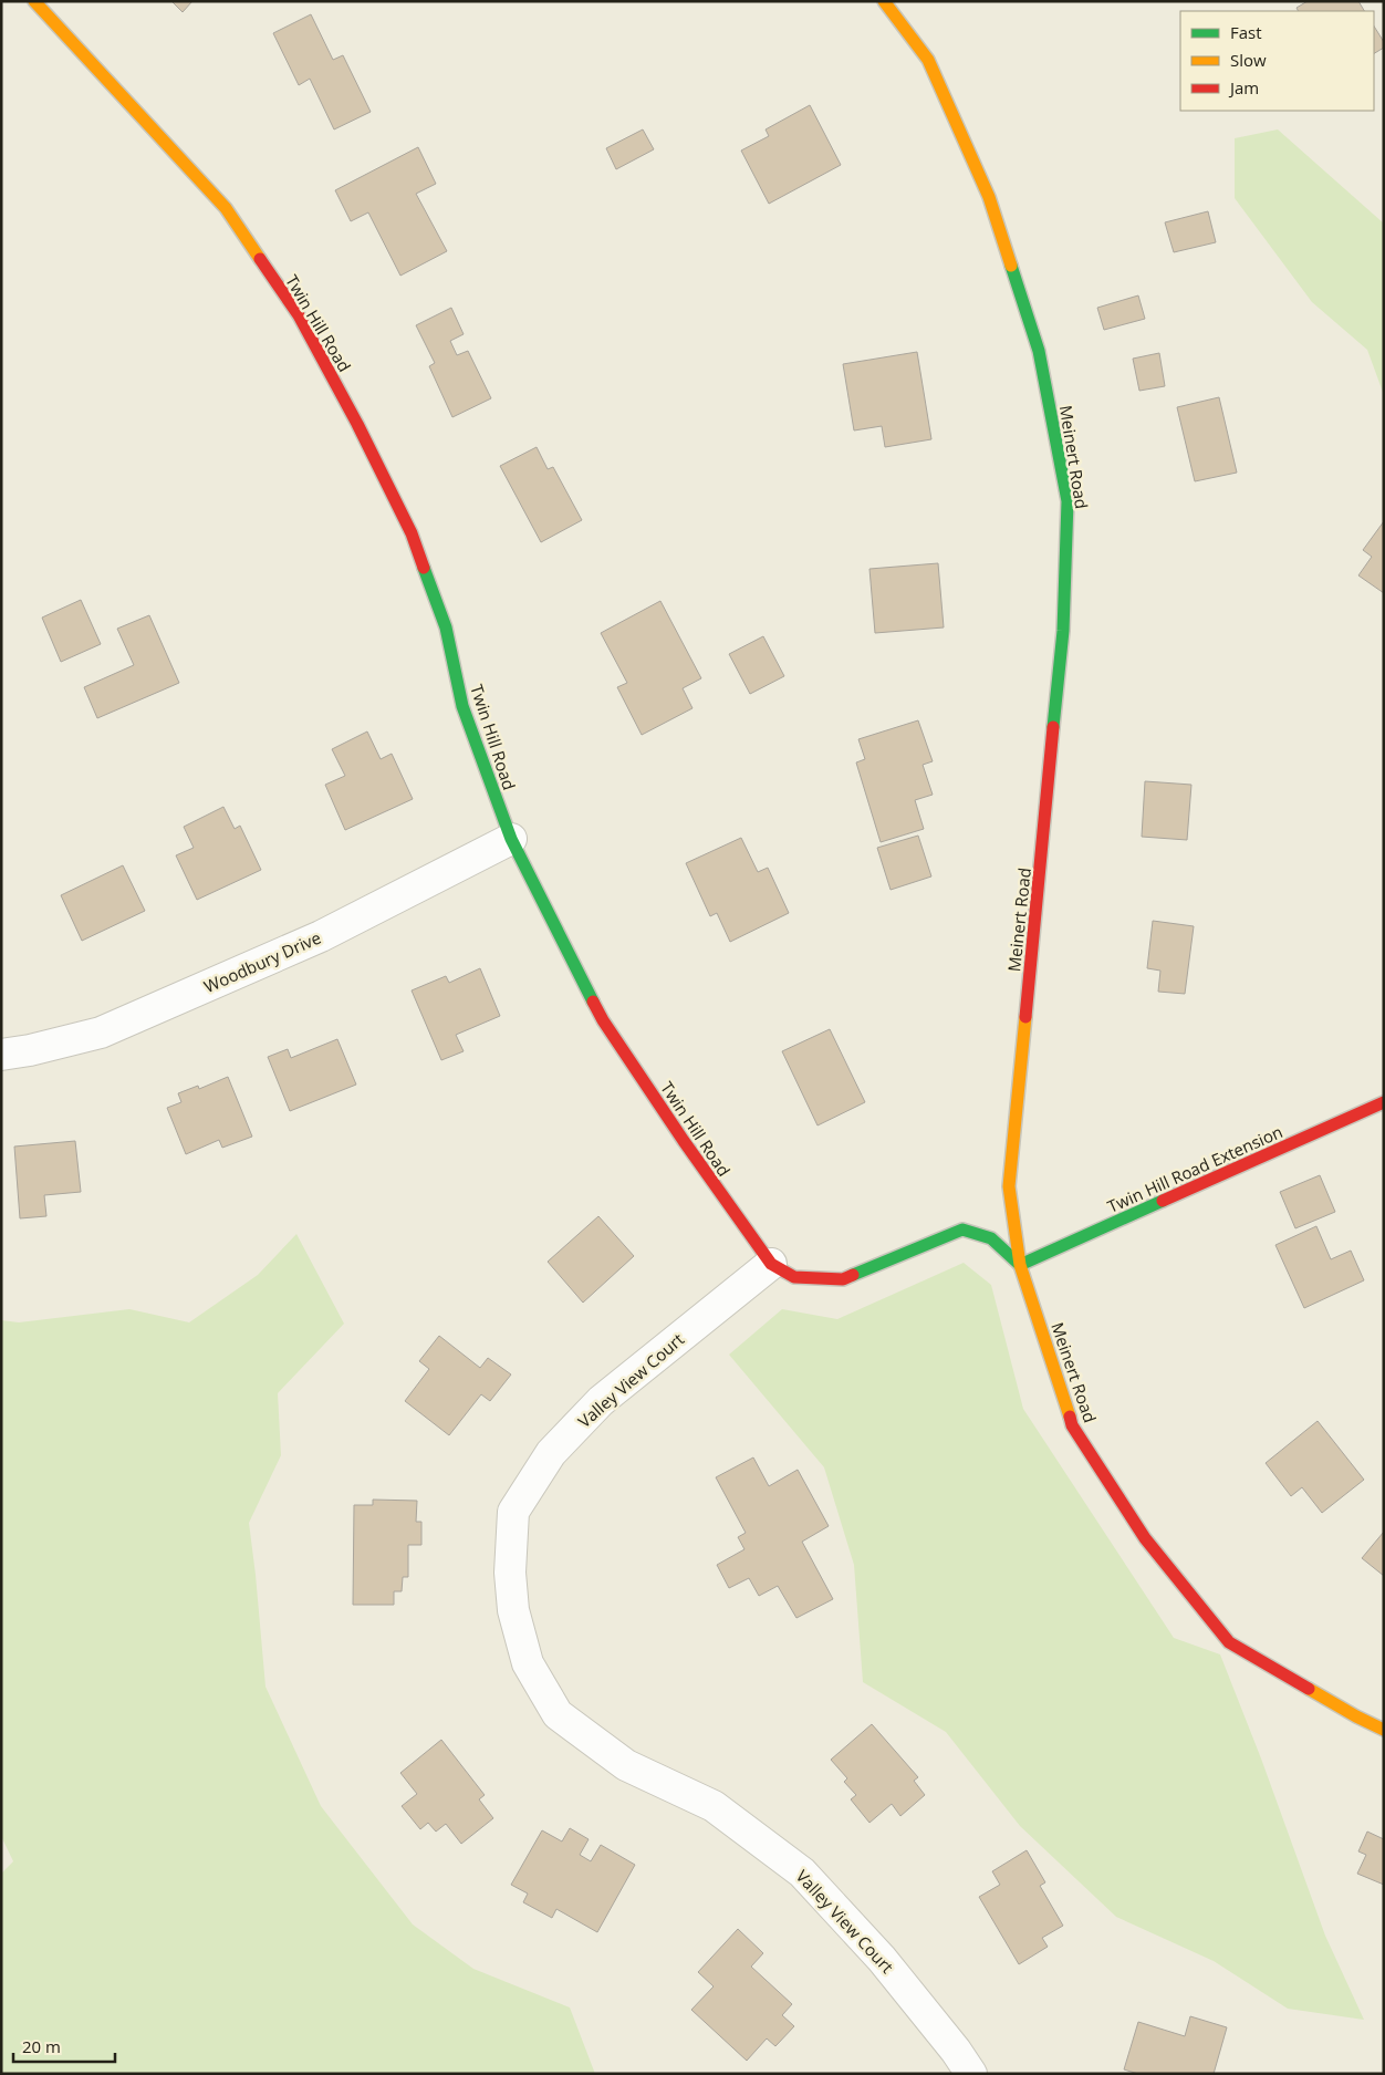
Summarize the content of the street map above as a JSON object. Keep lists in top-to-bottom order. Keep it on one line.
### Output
{"streets":{"street":["Twin Hill Road","Meinert Road","Woodbury Drive","Twin Hill Road Extension","Valley View Court"]},"crossings":[["Twin Hill Road","Meinert Road"],["Twin Hill Road","Woodbury Drive"],["Twin Hill Road","Twin Hill Road Extension"],["Twin Hill Road","Valley View Court"],["Meinert Road","Twin Hill Road Extension"]],"legend":["Fast","Slow","Jam"],"scale_bar":"20 m"}
